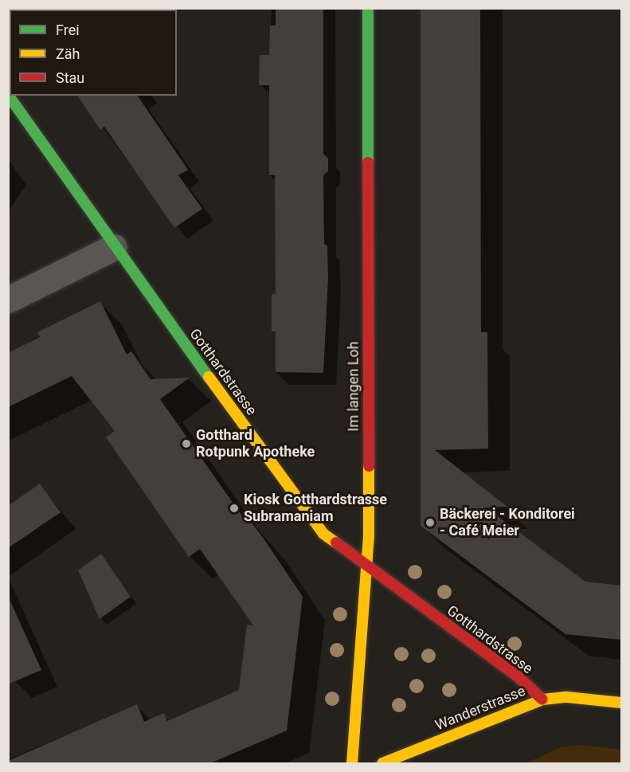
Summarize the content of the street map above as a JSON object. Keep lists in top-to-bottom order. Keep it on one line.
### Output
{"streets":{"street":["Gotthardstrasse","Im langen Loh","Wanderstrasse"]},"crossings":[["Gotthardstrasse","Im langen Loh"],["Gotthardstrasse","Wanderstrasse"]],"places":["Gotthard Rotpunk Apotheke","Kiosk Gotthardstrasse Subramaniam","Bäckerei - Konditorei - Café Meier"],"legend":["Frei","Zäh","Stau"]}
